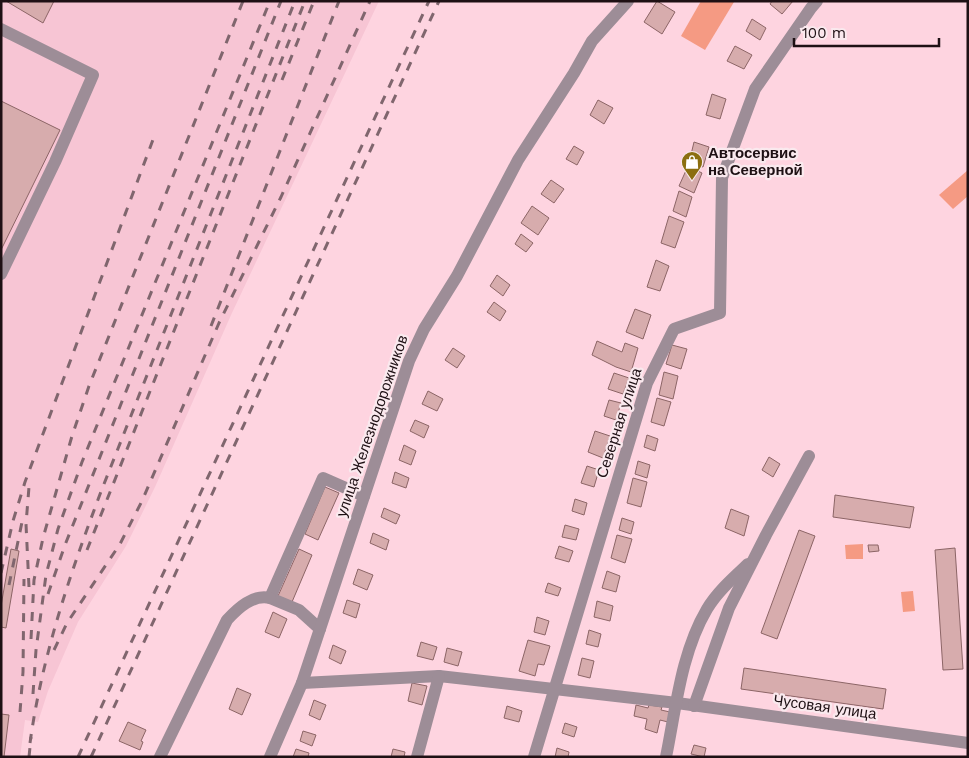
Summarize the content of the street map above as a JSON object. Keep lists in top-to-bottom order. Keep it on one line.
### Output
{"streets":{"street":["Северная улица","улица Железнодорожников","Чусовая улица"]},"crossings":[["Северная улица","Чусовая улица"],["улица Железнодорожников","Чусовая улица"]],"places":{"shop":["Автосервис на Северной"]},"scale_bar":"100 m"}
